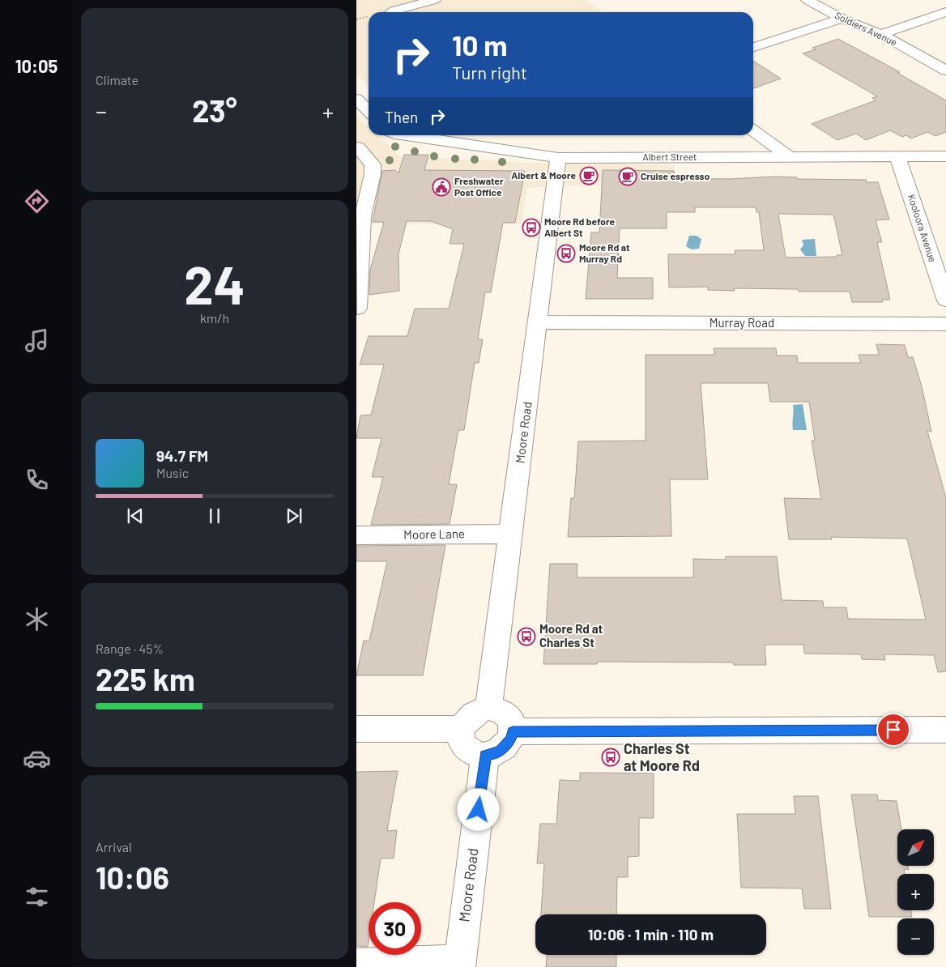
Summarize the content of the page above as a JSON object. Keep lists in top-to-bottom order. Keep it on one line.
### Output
{"streets":{"street":["Soldiers Avenue","Albert Street","Kooloora Avenue","Murray Road","Moore Road","Moore Lane"]},"crossings":[["Albert Street","Kooloora Avenue"],["Albert Street","Moore Road"],["Murray Road","Moore Road"],["Moore Road","Moore Lane"]],"places":{"cafe":["Albert & Moore","Cruise espresso"],"public building":["Freshwater Post Office"],"bus stop":["Moore Rd before Albert St","Moore Rd at Murray Rd","Moore Rd at Charles St","Charles St at Moore Rd"]},"north":"top right","page":{"tabs":"10:05","tile":["Climate",["24","km/h"],["Range · 45%","225 km"],["Arrival","10:06"]],"turn":["10 m","Turn right"],"heat":["−","23°","+"],"then":"Then","song":["94.7 FM","Music"],"map_buttons":["+","−"],"limit":"30","trip":"10:06 · 1 min · 110 m"}}
